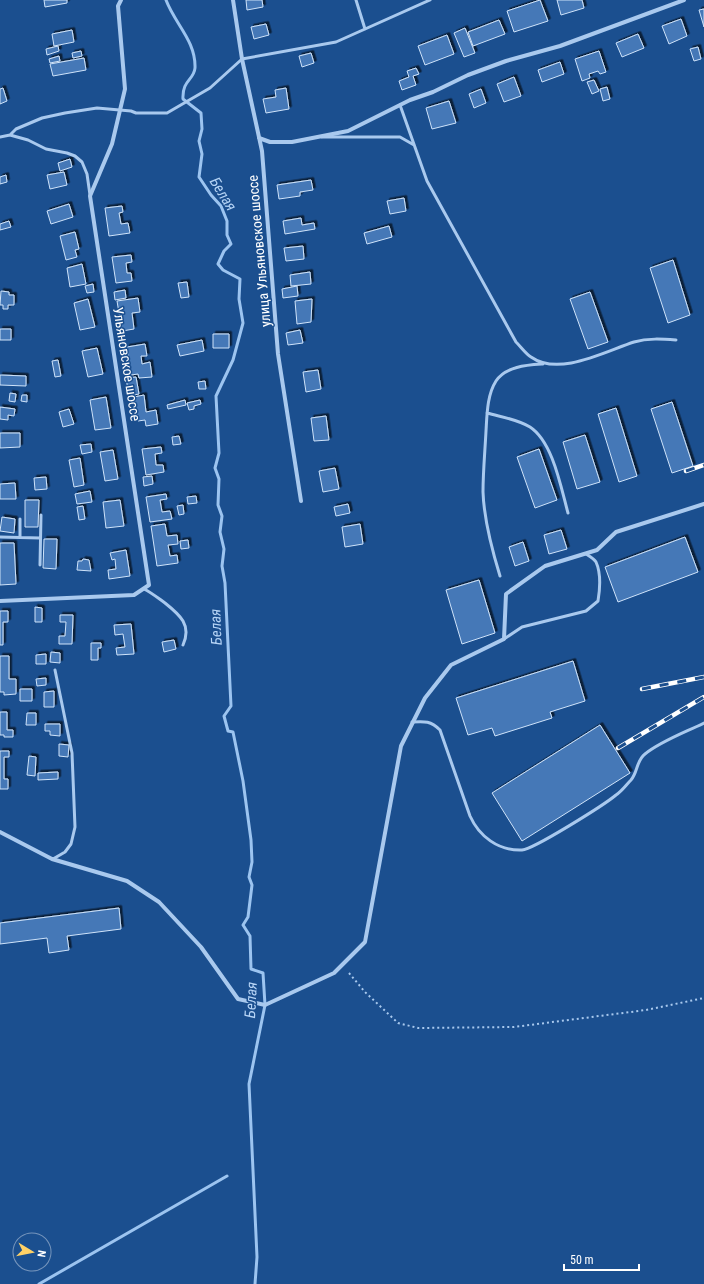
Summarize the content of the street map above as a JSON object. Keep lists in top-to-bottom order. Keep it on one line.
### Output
{"streets":{"street":["улица Ульяновское шоссе","Ульяновское шоссе"]},"water":["Белая"],"scale_bar":"50 m","north":"right"}
